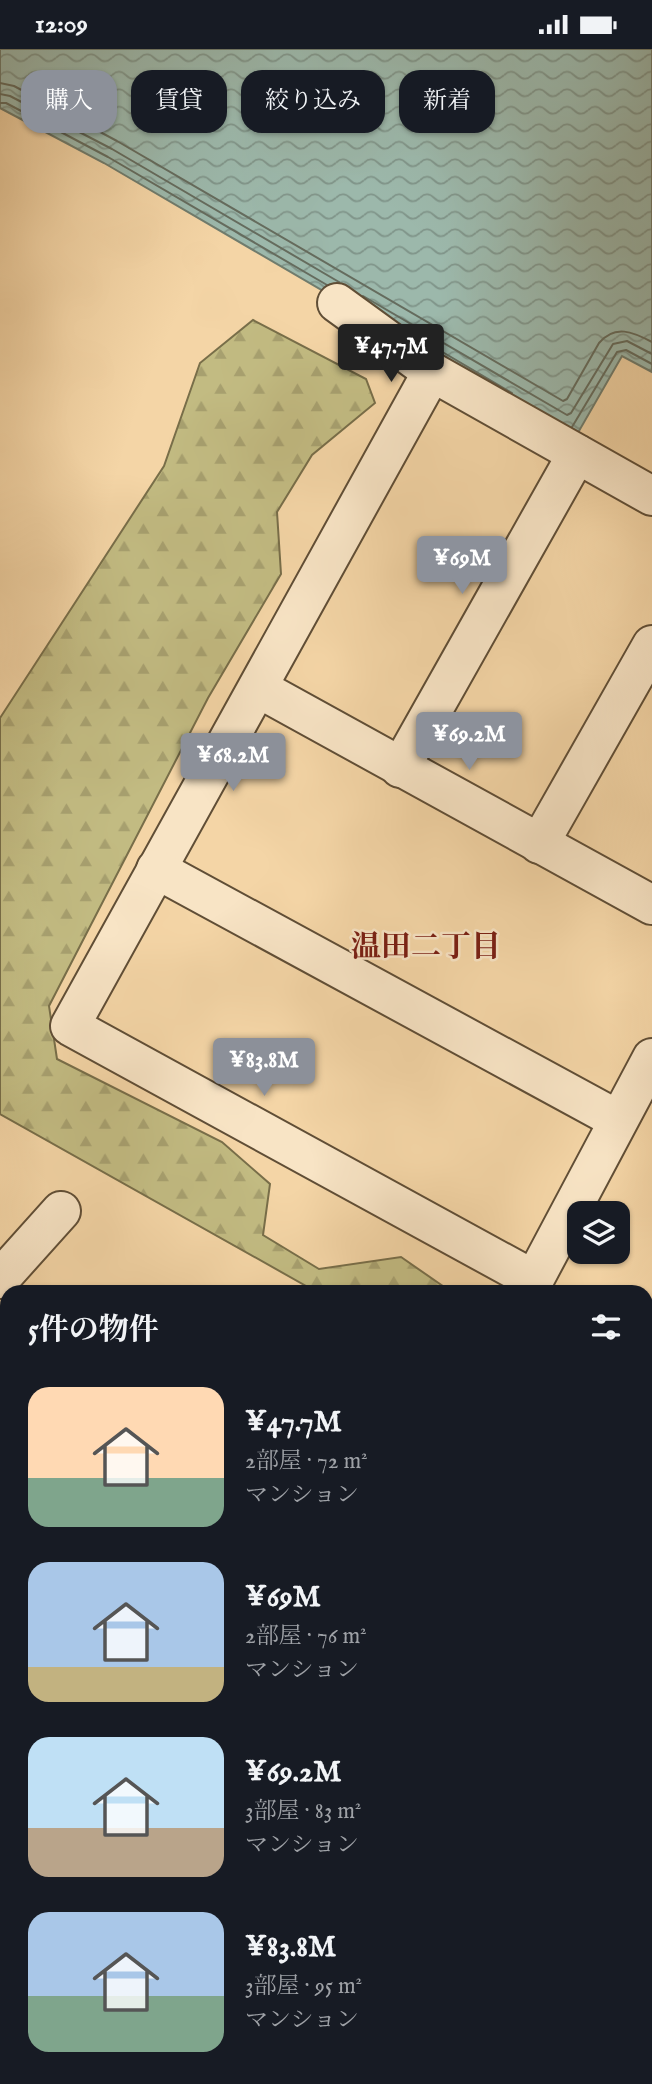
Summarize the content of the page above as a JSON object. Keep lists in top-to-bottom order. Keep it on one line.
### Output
{"districts":["温田二丁目"],"page":{"status":"12:09","chip":["購入","賃貸","絞り込み","新着"],"price":["¥47.7M","¥69M","¥69.2M","¥68.2M","¥83.8M"],"heading":"5件の物件","list":[{"name":"¥47.7M","note":"2部屋 · 72 m² · マンション"},{"name":"¥69M","note":"2部屋 · 76 m² · マンション"},{"name":"¥69.2M","note":"3部屋 · 83 m² · マンション"},{"name":"¥83.8M","note":"3部屋 · 95 m² · マンション"}]}}
